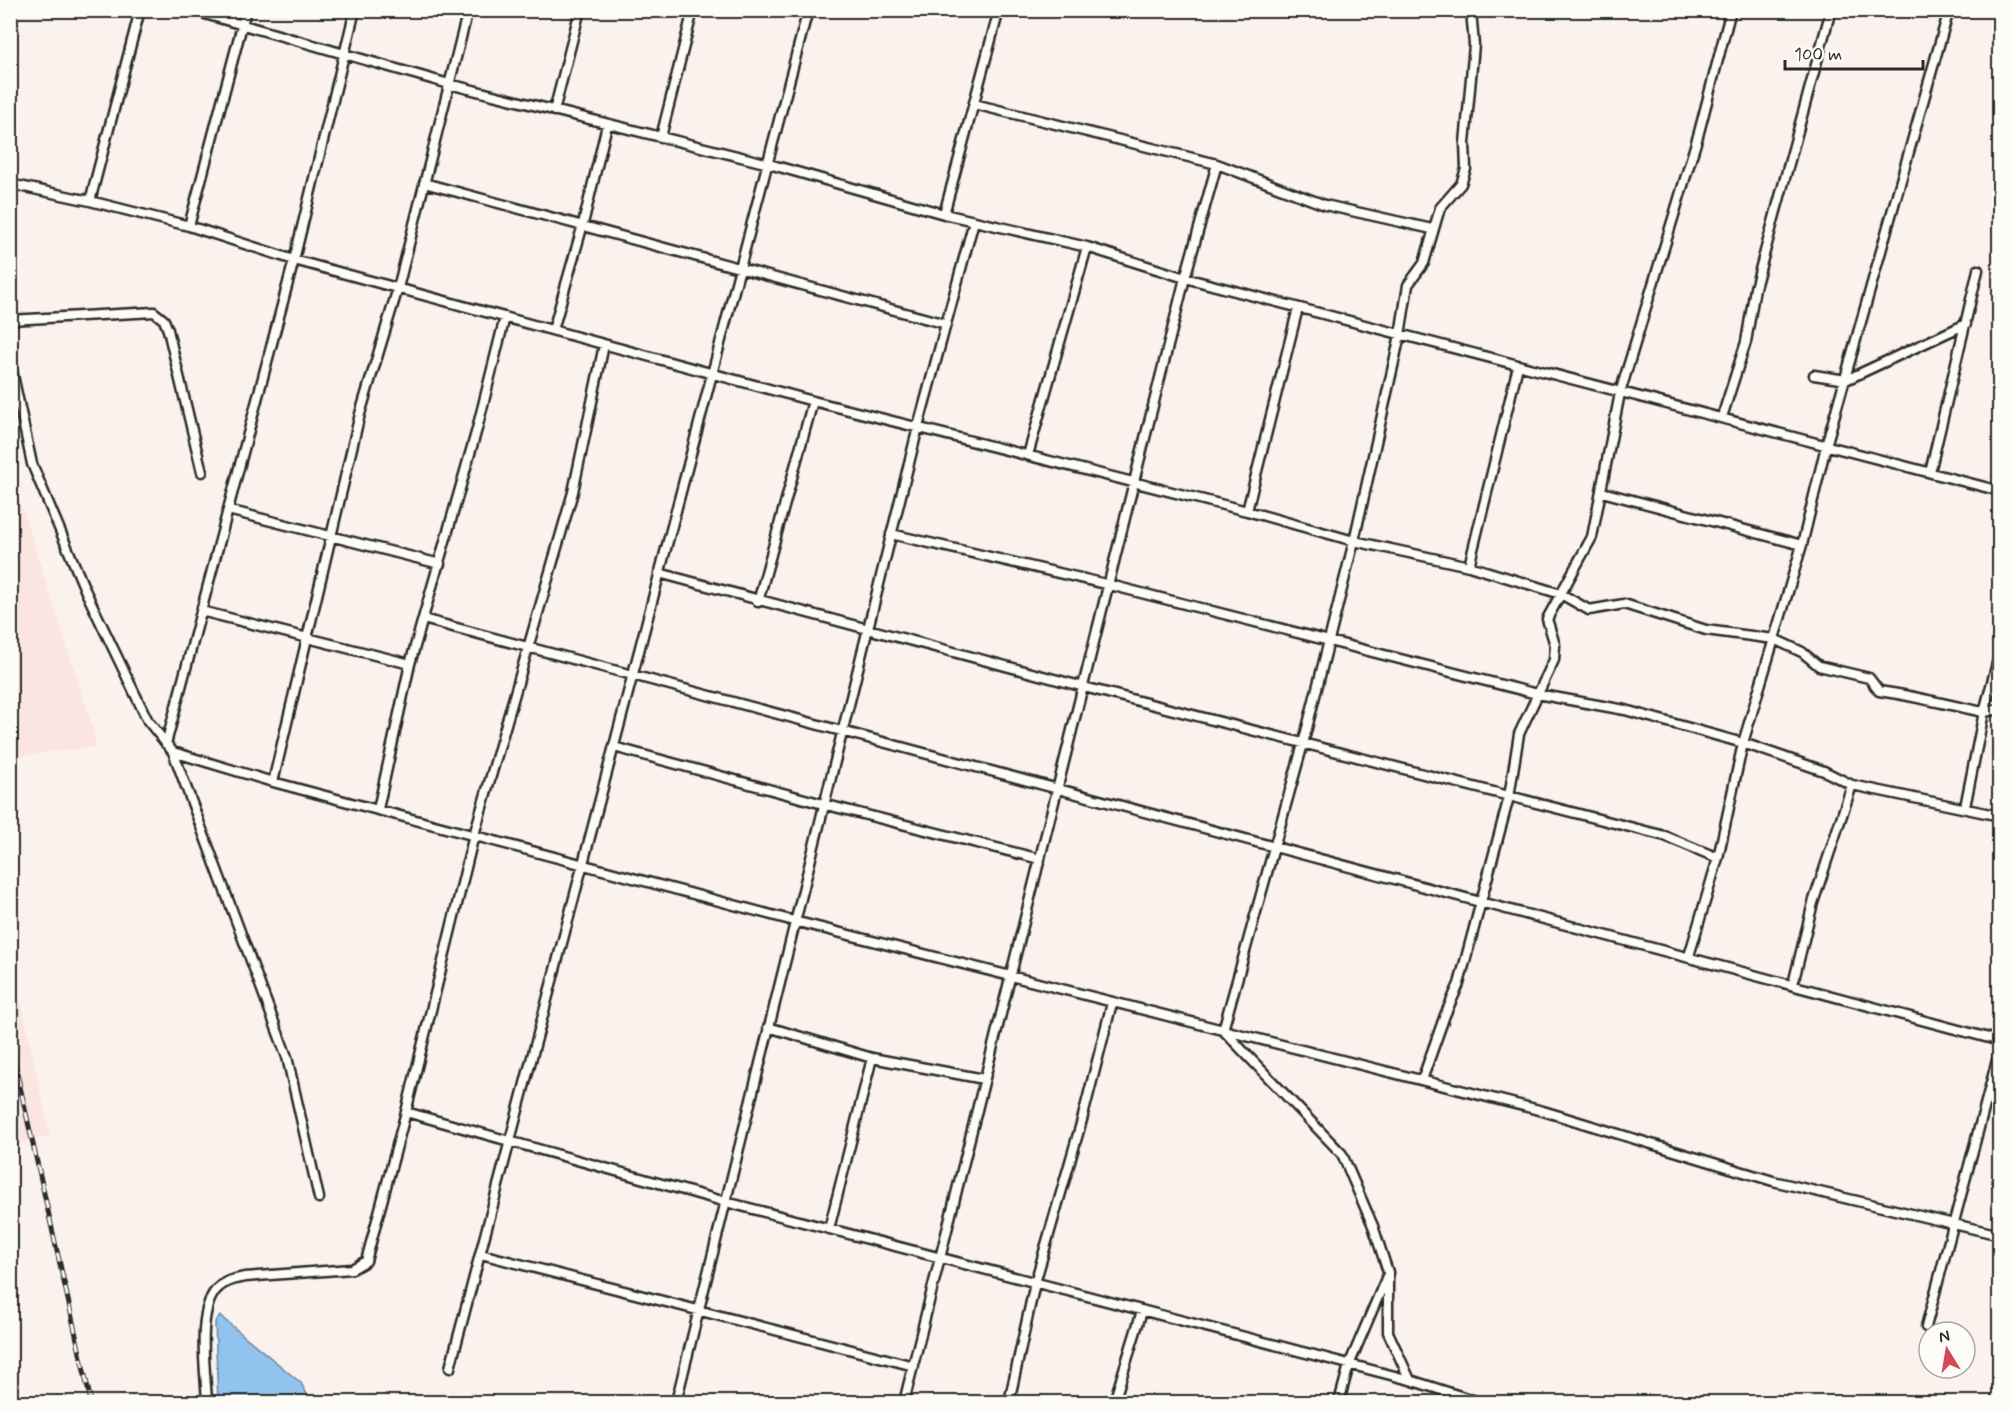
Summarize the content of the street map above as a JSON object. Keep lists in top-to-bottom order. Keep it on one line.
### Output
{"scale_bar":"100 m","north":"top"}
